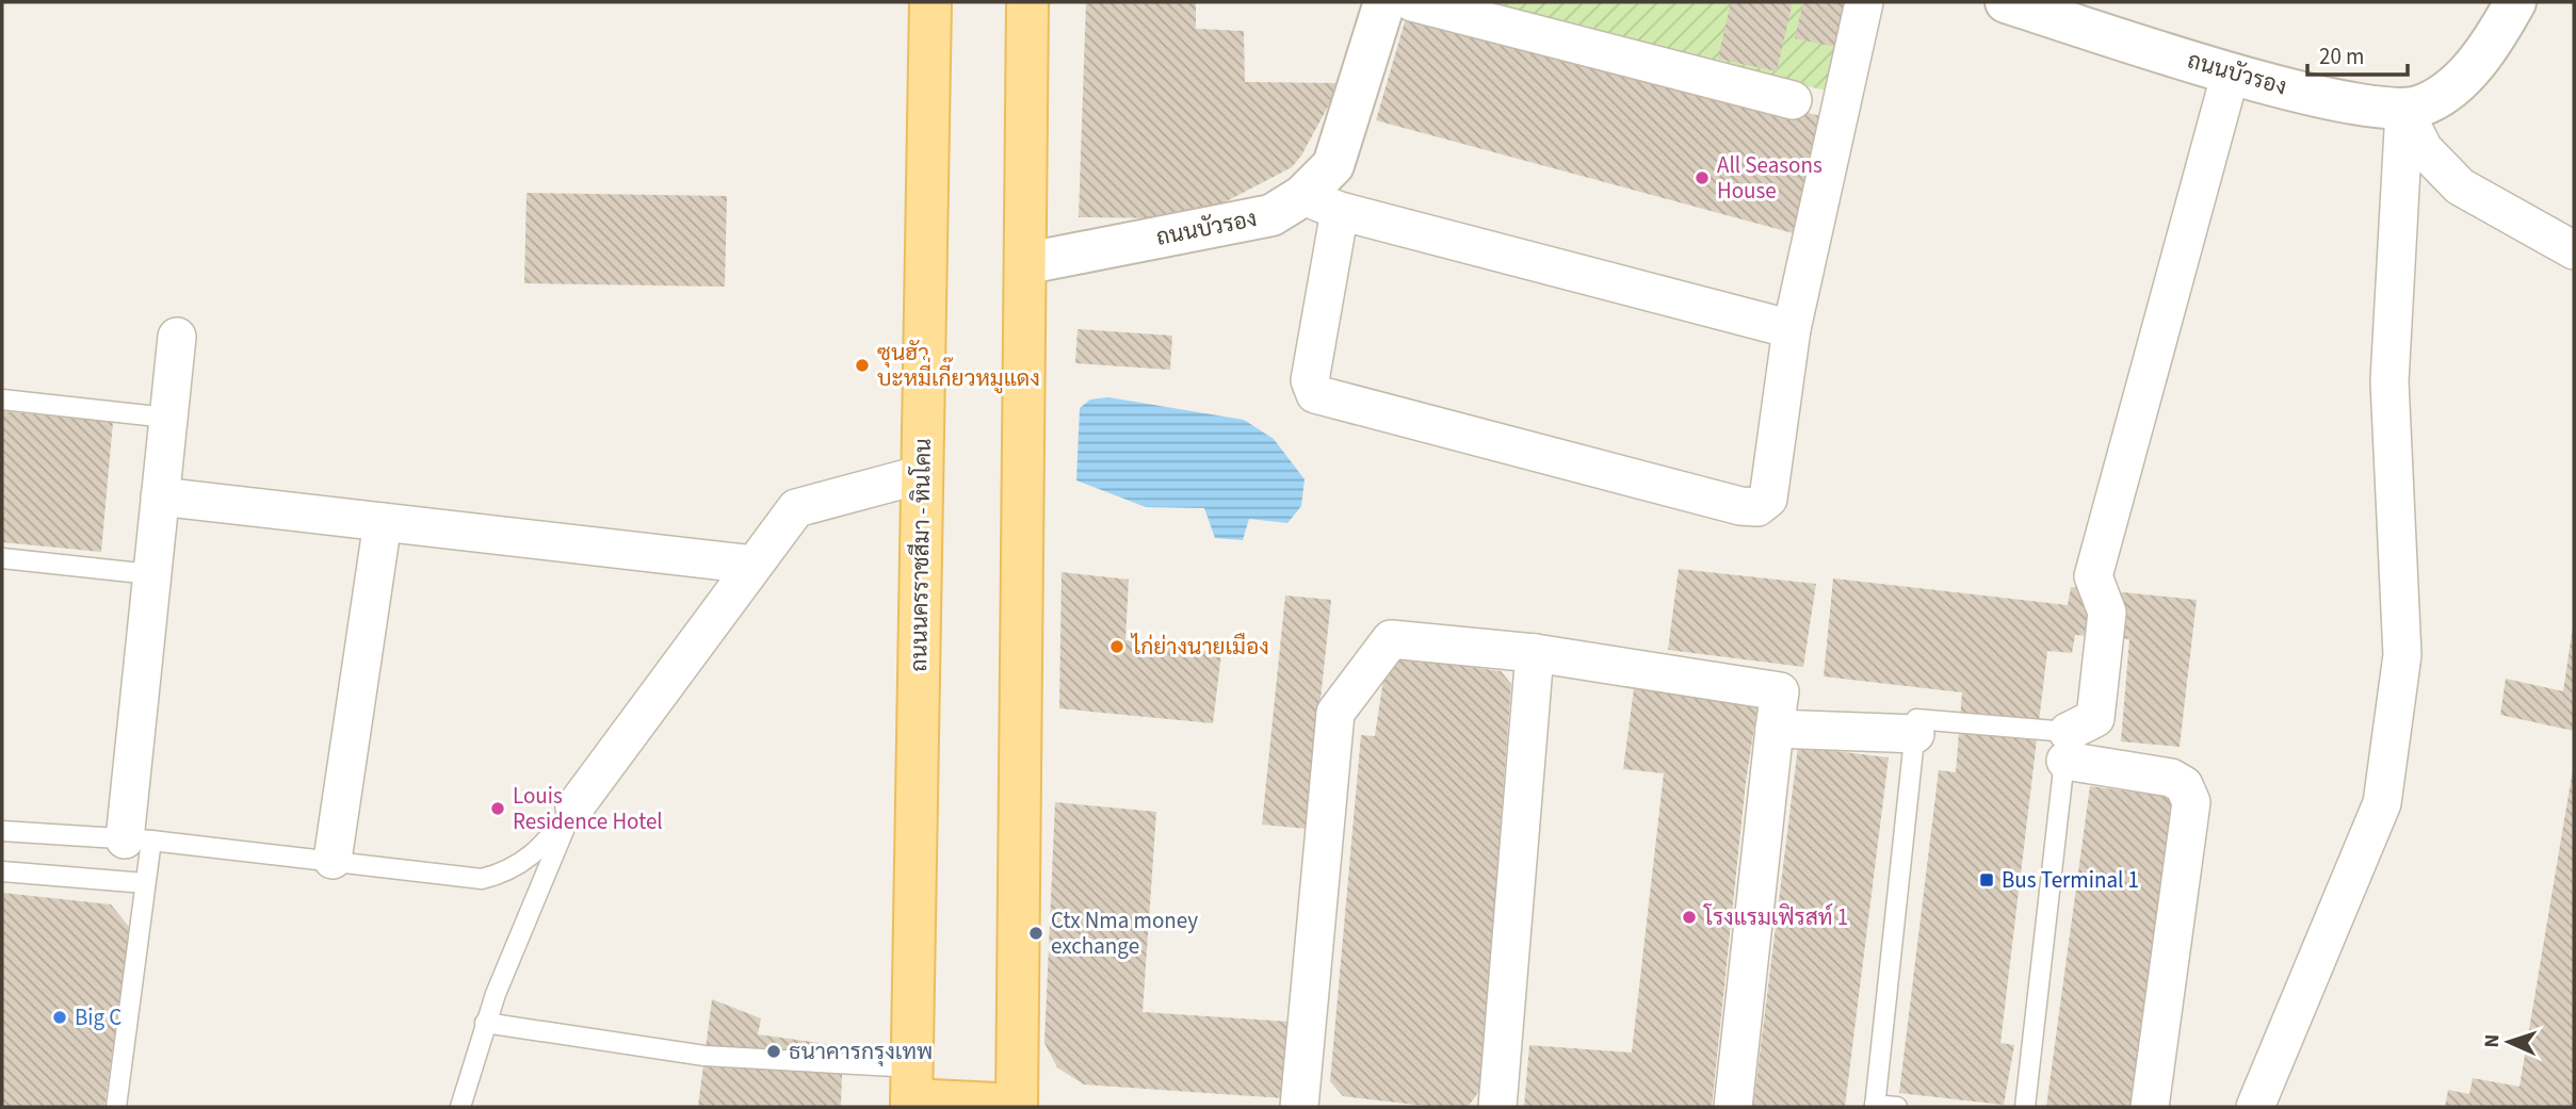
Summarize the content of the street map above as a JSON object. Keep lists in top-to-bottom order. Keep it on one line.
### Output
{"streets":{"main road":["ถนนนครราชสีมา - หินโคน"],"street":["ถนนบัวรอง"]},"places":{"other":["All Seasons House","ซุนฮัว บะหมี่เกี๊ยวหมูแดง","ไก่ย่างนายเมือง","Louis Residence Hotel","โรงแรมเฟิรสท์ 1","Ctx Nma money exchange","Big C","ธนาคารกรุงเทพ"],"transit":["Bus Terminal 1"]},"scale_bar":"20 m","north":"left"}
